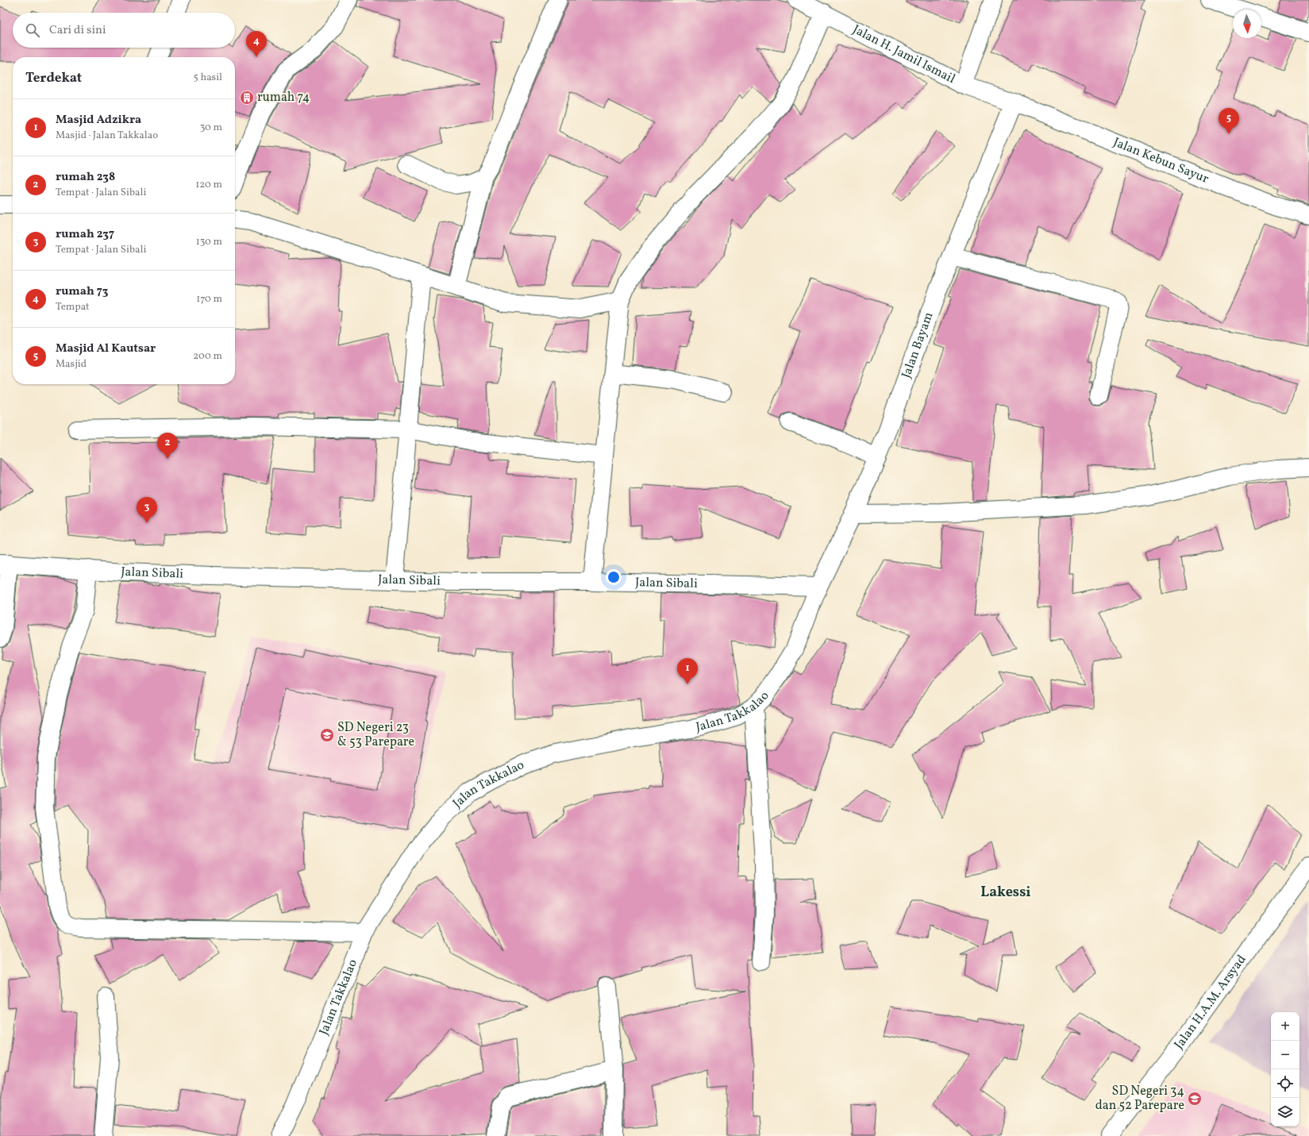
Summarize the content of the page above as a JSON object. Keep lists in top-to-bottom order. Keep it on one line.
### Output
{"streets":{"main road":["Jalan H. Jamil Ismail","Jalan Kebun Sayur","Jalan Bayam","Jalan Sibali","Jalan Takkalao","Jalan H.A.M. Arsyad"]},"crossings":[["Jalan H. Jamil Ismail","Jalan Kebun Sayur"],["Jalan H. Jamil Ismail","Jalan Bayam"],["Jalan Kebun Sayur","Jalan Bayam"],["Jalan Bayam","Jalan Sibali"],["Jalan Bayam","Jalan Takkalao"],["Jalan Sibali","Jalan Takkalao"]],"districts":["Lakessi"],"places":{"building":["rumah 74"],"school or university":["SD Negeri 23 & 53 Parepare","SD Negeri 34 dan 52 Parepare"]},"north":"bottom","page":{"search":"Cari di sini","pins":["4","5","2","3","1"],"heading":["Terdekat","5 hasil"],"list":[{"mark":"1","name":"Masjid Adzikra","note":"Masjid · Jalan Takkalao","value":"30 m"},{"mark":"2","name":"rumah 238","note":"Tempat · Jalan Sibali","value":"120 m"},{"mark":"3","name":"rumah 237","note":"Tempat · Jalan Sibali","value":"130 m"},{"mark":"4","name":"rumah 73","note":"Tempat","value":"170 m"},{"mark":"5","name":"Masjid Al Kautsar","note":"Masjid","value":"200 m"}],"map_buttons":["+","−"]}}
